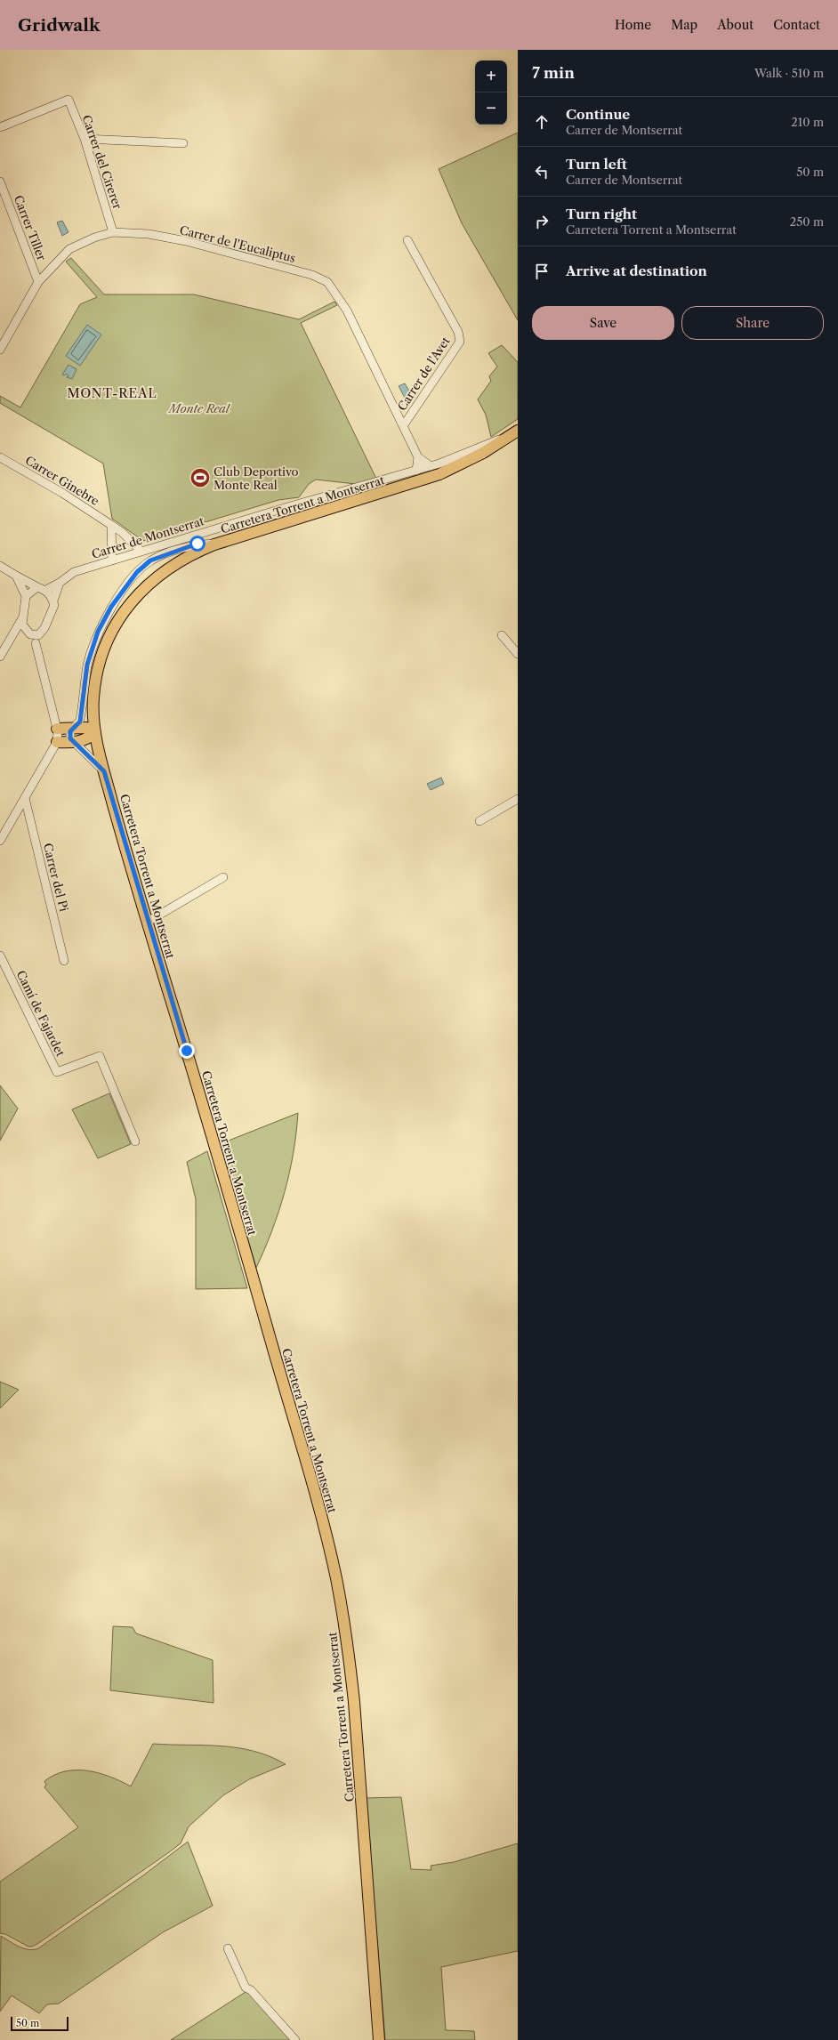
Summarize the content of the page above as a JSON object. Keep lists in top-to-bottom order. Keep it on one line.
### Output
{"streets":{"main road":["Carretera Torrent a Montserrat"],"street":["Carrer del Cirerer","Carrer Tiller","Carrer de l'Eucaliptus","Carrer de l'Avet","Carrer Ginebre","Carrer de Montserrat","Carrer del Pi","Camí de Fajardet"]},"crossings":[["Carrer del Cirerer","Carrer de l'Eucaliptus"],["Carrer Tiller","Carrer de l'Eucaliptus"],["Carrer de l'Eucaliptus","Carrer de l'Avet"],["Carrer Ginebre","Carrer de Montserrat"],["Carretera Torrent a Montserrat","Carrer de Montserrat"]],"districts":["MONT-REAL"],"parks":["Monte Real"],"places":{"sports":["Club Deportivo Monte Real"]},"scale_bar":"50 m","page":{"header":"Gridwalk","nav":["Home","Map","About","Contact"],"heading":["7 min","Walk · 510 m"],"map_buttons":["+","−"],"list":[["Continue","Carrer de Montserrat","210 m"],["Turn left","Carrer de Montserrat","50 m"],["Turn right","Carretera Torrent a Montserrat","250 m"],"Arrive at destination"],"buttons":["Save","Share"],"scale":"50 m"}}
